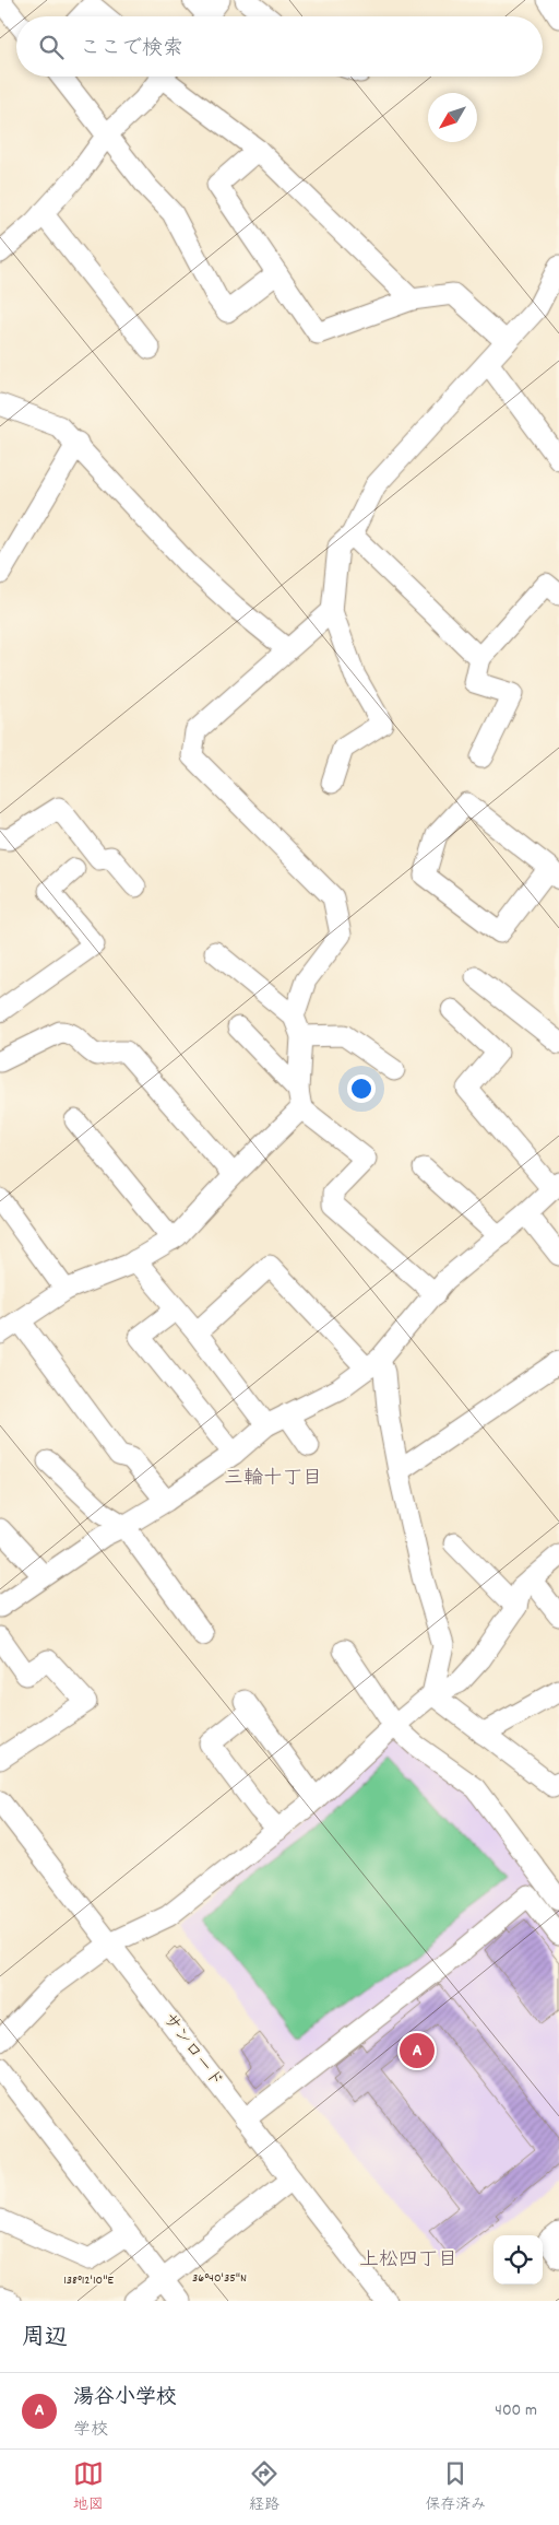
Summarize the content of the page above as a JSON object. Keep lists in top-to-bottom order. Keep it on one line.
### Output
{"streets":{"street":["サンロード"]},"districts":["三輪十丁目","上松四丁目"],"north":"bottom left","page":{"search":"ここで検索","pins":"A","heading":"周辺","list":[{"mark":"A","name":"湯谷小学校","note":"学校","value":"400 m"}],"nav":["地図","経路","保存済み"]},"coordinates":["36°40'35\"N","138°12'10\"E"]}
